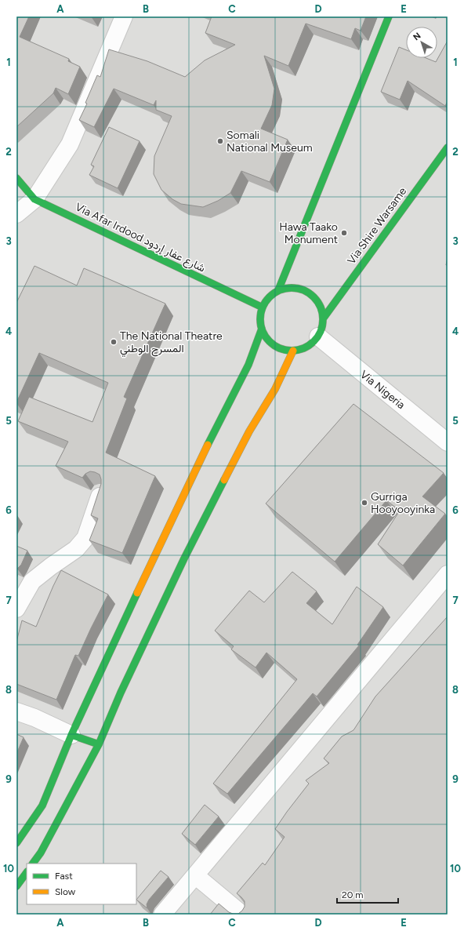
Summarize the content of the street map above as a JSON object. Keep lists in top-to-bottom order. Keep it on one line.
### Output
{"streets":{"main road":["Via Shire Warsame","Via Afar Irdood شارع عفار إردود"],"street":["Via Nigeria"]},"crossings":[["Via Shire Warsame","Via Afar Irdood شارع عفار إردود"],["Via Shire Warsame","Via Nigeria"],["Via Afar Irdood شارع عفار إردود","Via Nigeria"]],"places":["Somali National Museum","Hawa Taako Monument","The National Theatre المسرح الوطني","Gurriga Hooyooyinka"],"legend":["Fast","Slow"],"scale_bar":"20 m","north":"top left","grid":{"columns":["A","B","C","D","E"],"rows":["1","2","3","4","5","6","7","8","9","10"]}}
